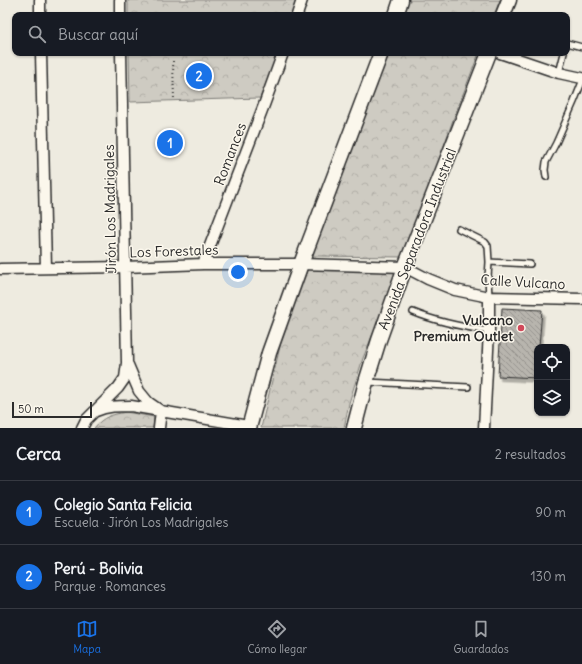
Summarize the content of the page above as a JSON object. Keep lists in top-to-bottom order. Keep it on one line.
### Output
{"streets":{"main road":["Avenida Separadora Industrial"],"street":["Romances","Jirón Los Madrigales","Los Forestales","Calle Vulcano"]},"crossings":[["Romances","Los Forestales"],["Jirón Los Madrigales","Los Forestales"],["Avenida Separadora Industrial","Calle Vulcano"],["Los Forestales","Calle Vulcano"]],"places":["Vulcano Premium Outlet"],"scale_bar":"50 m","page":{"search":"Buscar aquí","pins":["2","1"],"scale":"50 m","heading":["Cerca","2 resultados"],"list":[{"mark":"1","name":"Colegio Santa Felicia","note":"Escuela · Jirón Los Madrigales","value":"90 m"},{"mark":"2","name":"Perú - Bolivia","note":"Parque · Romances","value":"130 m"}],"nav":["Mapa","Cómo llegar","Guardados"]}}
